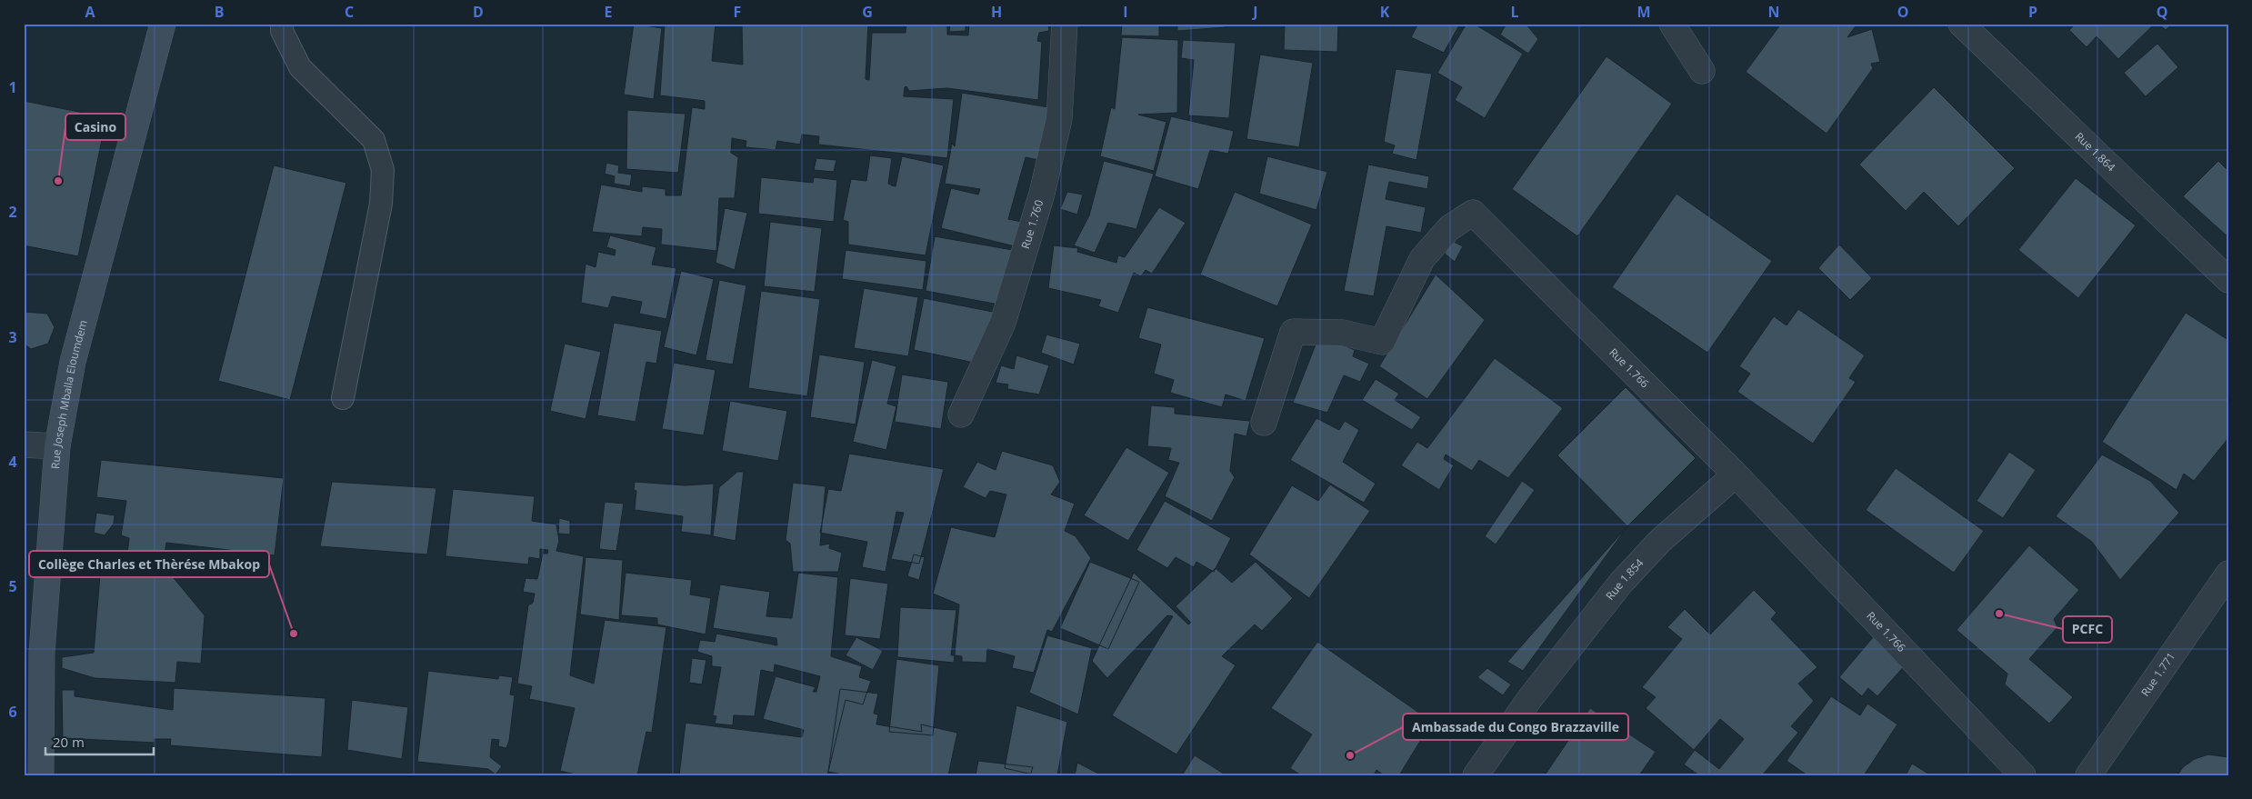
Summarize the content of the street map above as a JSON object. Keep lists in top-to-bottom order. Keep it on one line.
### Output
{"streets":{"main road":["Rue Joseph Mballa Eloumdem"],"street":["Rue 1.864","Rue 1.760","Rue 1.766","Rue 1.854","Rue 1.771"]},"crossings":[["Rue 1.766","Rue 1.854"]],"places":["Casino","PCFC","Collège Charles et Thèrése Mbakop","Ambassade du Congo Brazzaville"],"scale_bar":"20 m","grid":{"columns":["A","B","C","D","E","F","G","H","I","J","K","L","M","N","O","P","Q"],"rows":["1","2","3","4","5","6"]}}
